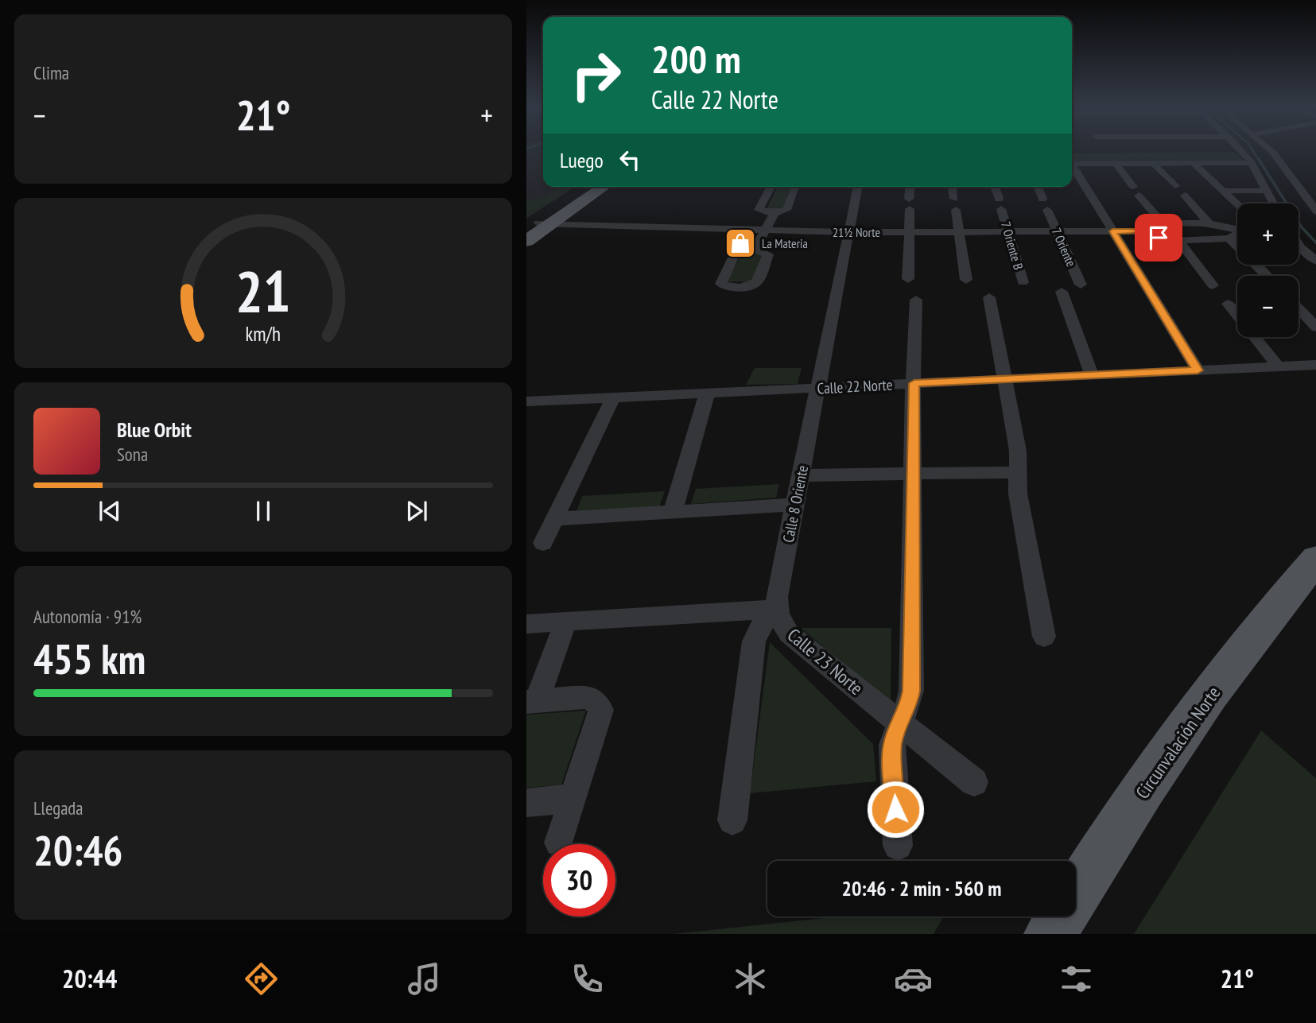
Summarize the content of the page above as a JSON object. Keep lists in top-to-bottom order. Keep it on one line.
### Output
{"streets":{"main road":["Circunvalación Norte"],"street":["21½ Norte","7 Oriente B","7 Oriente","Calle 22 Norte","Calle 8 Oriente","Calle 23 Norte"]},"crossings":[["21½ Norte","7 Oriente B"],["21½ Norte","7 Oriente"],["21½ Norte","Calle 8 Oriente"],["Calle 22 Norte","Calle 8 Oriente"],["Calle 8 Oriente","Calle 23 Norte"]],"places":{"shop":["La Materia"]},"page":{"tile":["Clima",["Autonomía · 91%","455 km"],["Llegada","20:46"]],"turn":["200 m","Calle 22 Norte"],"heat":["−","21°","+"],"then":"Luego","map_buttons":["+","−"],"song":["Blue Orbit","Sona"],"limit":"30","trip":"20:46 · 2 min · 560 m","tabs":["20:44","21°"],"gauge":["21","km/h"]}}
